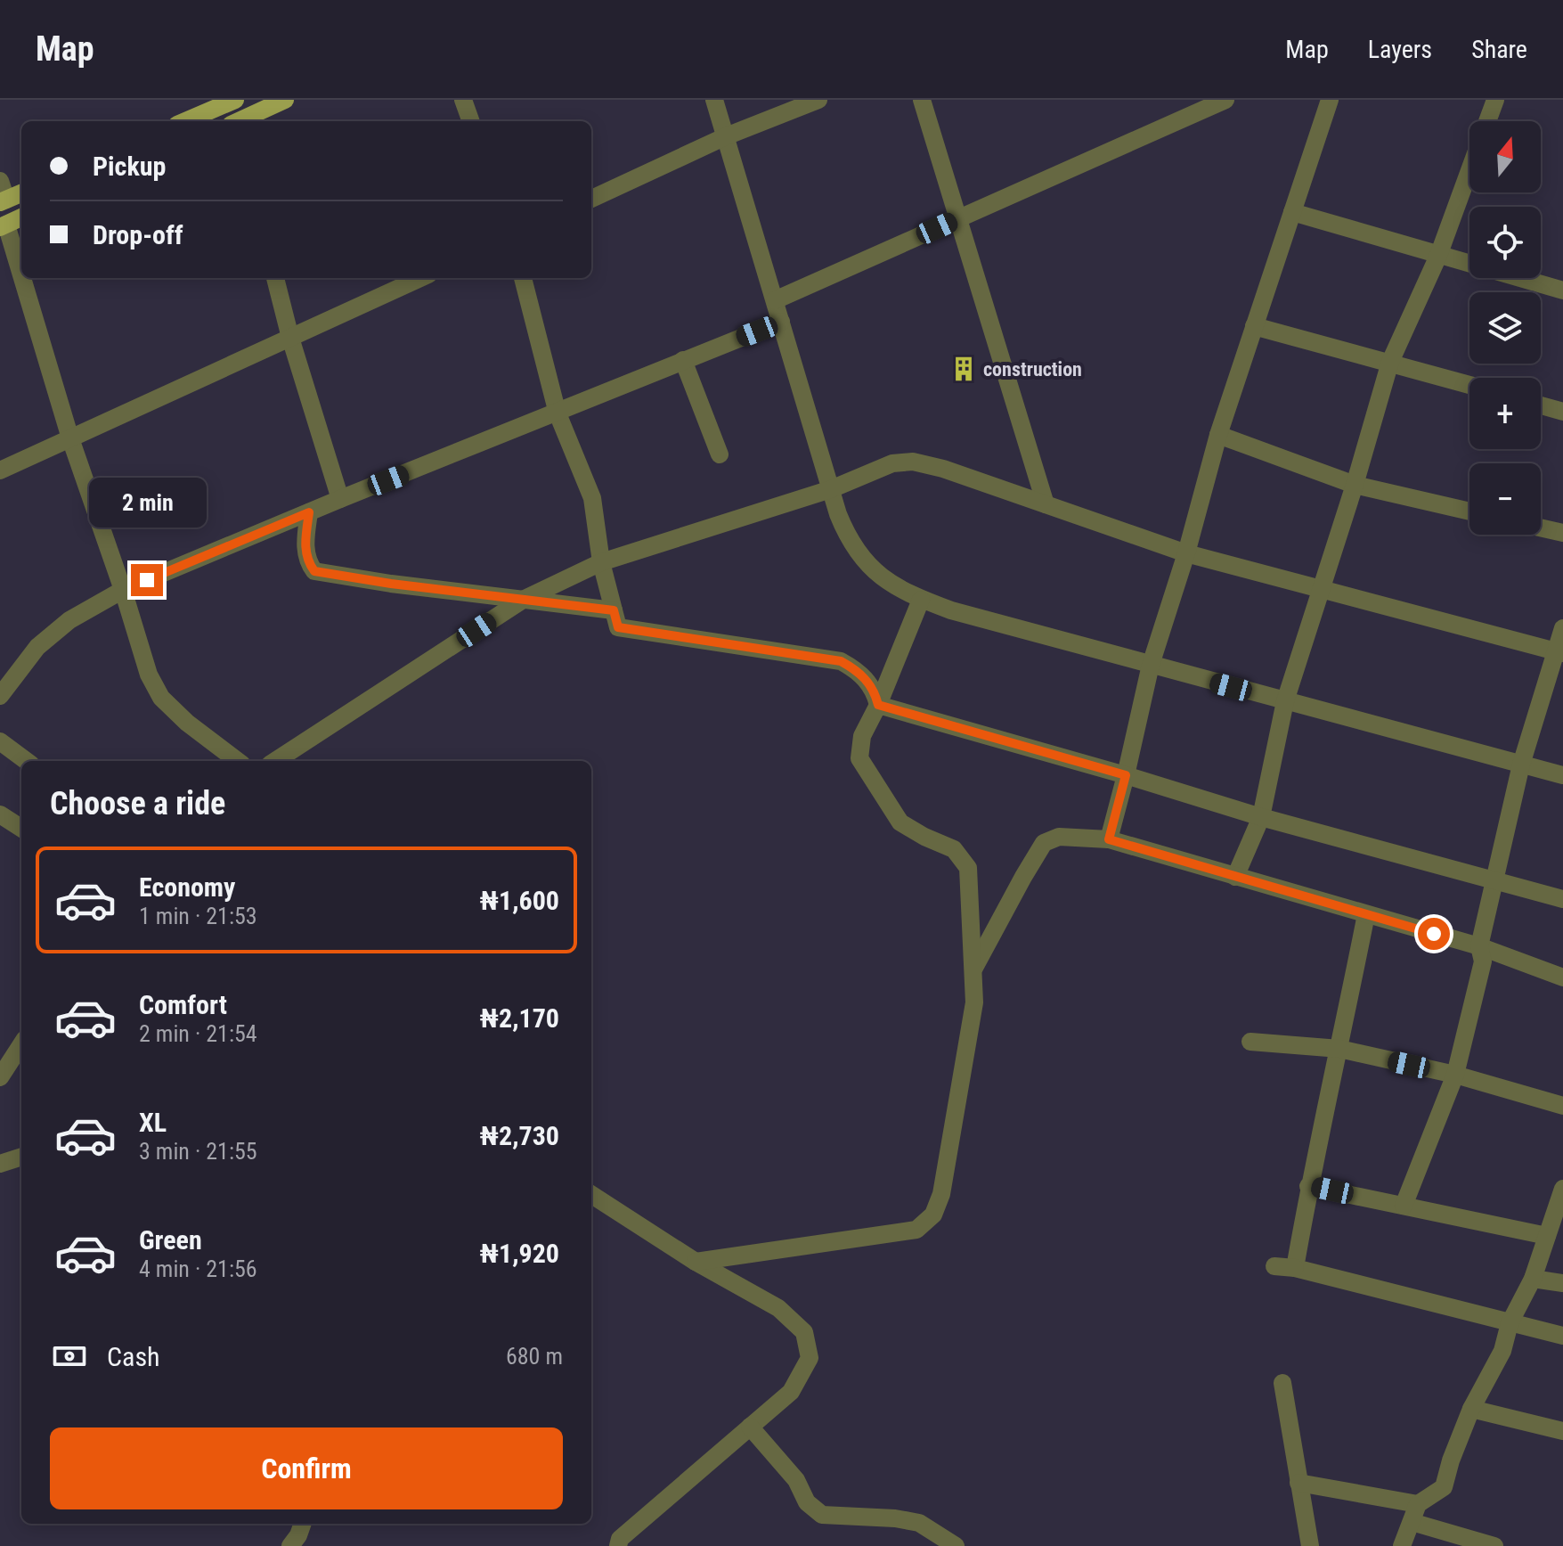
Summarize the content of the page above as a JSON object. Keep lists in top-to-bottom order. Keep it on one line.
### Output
{"places":{"building":["construction"]},"north":"top","page":{"header":"Map","nav":["Map","Layers","Share"],"map_buttons":["+","−"],"banner":["Pickup","Drop-off"],"bubble":"2 min","heading":"Choose a ride","list":[{"name":"Economy","note":"1 min · 21:53","value":"₦1,600"},{"name":"Comfort","note":"2 min · 21:54","value":"₦2,170"},{"name":"XL","note":"3 min · 21:55","value":"₦2,730"},{"name":"Green","note":"4 min · 21:56","value":"₦1,920"}],"pay":["Cash","680 m"],"buttons":"Confirm"}}
